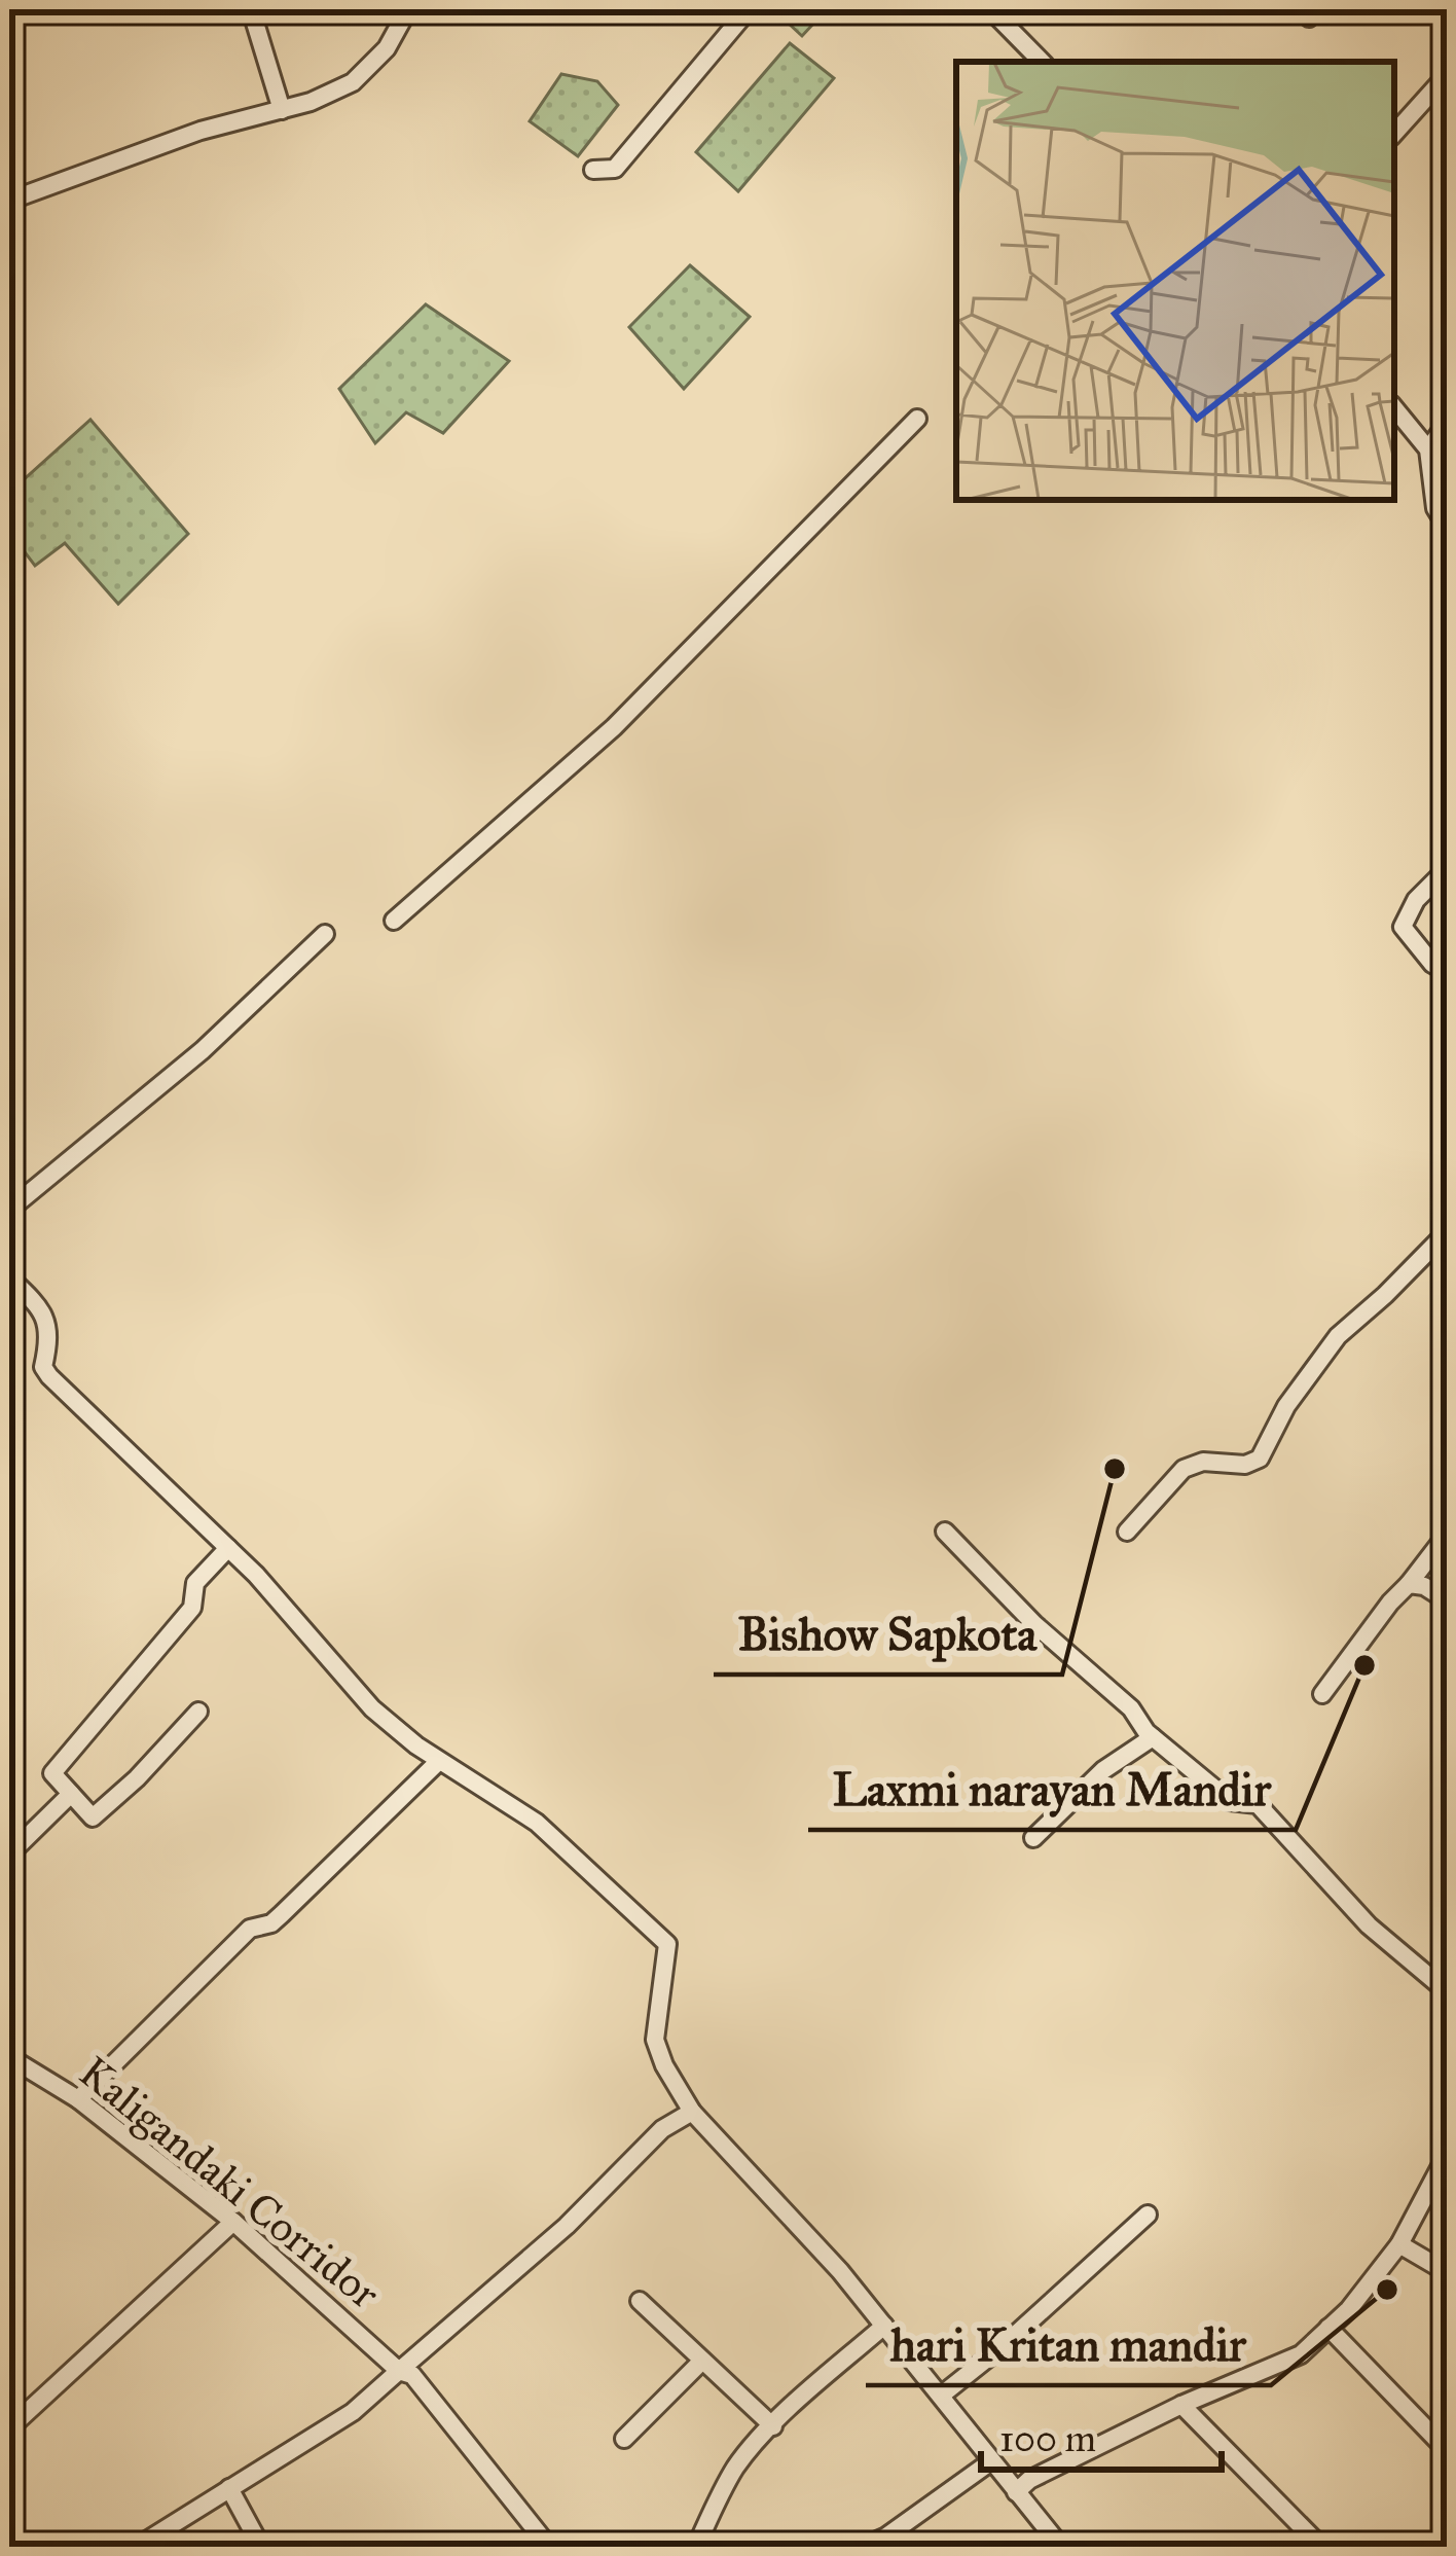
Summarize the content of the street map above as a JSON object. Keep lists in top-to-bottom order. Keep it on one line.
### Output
{"streets":{"street":["Kaligandaki Corridor"]},"places":["Bishow Sapkota","Laxmi narayan Mandir","hari Kritan mandir"],"scale_bar":"100 m"}
